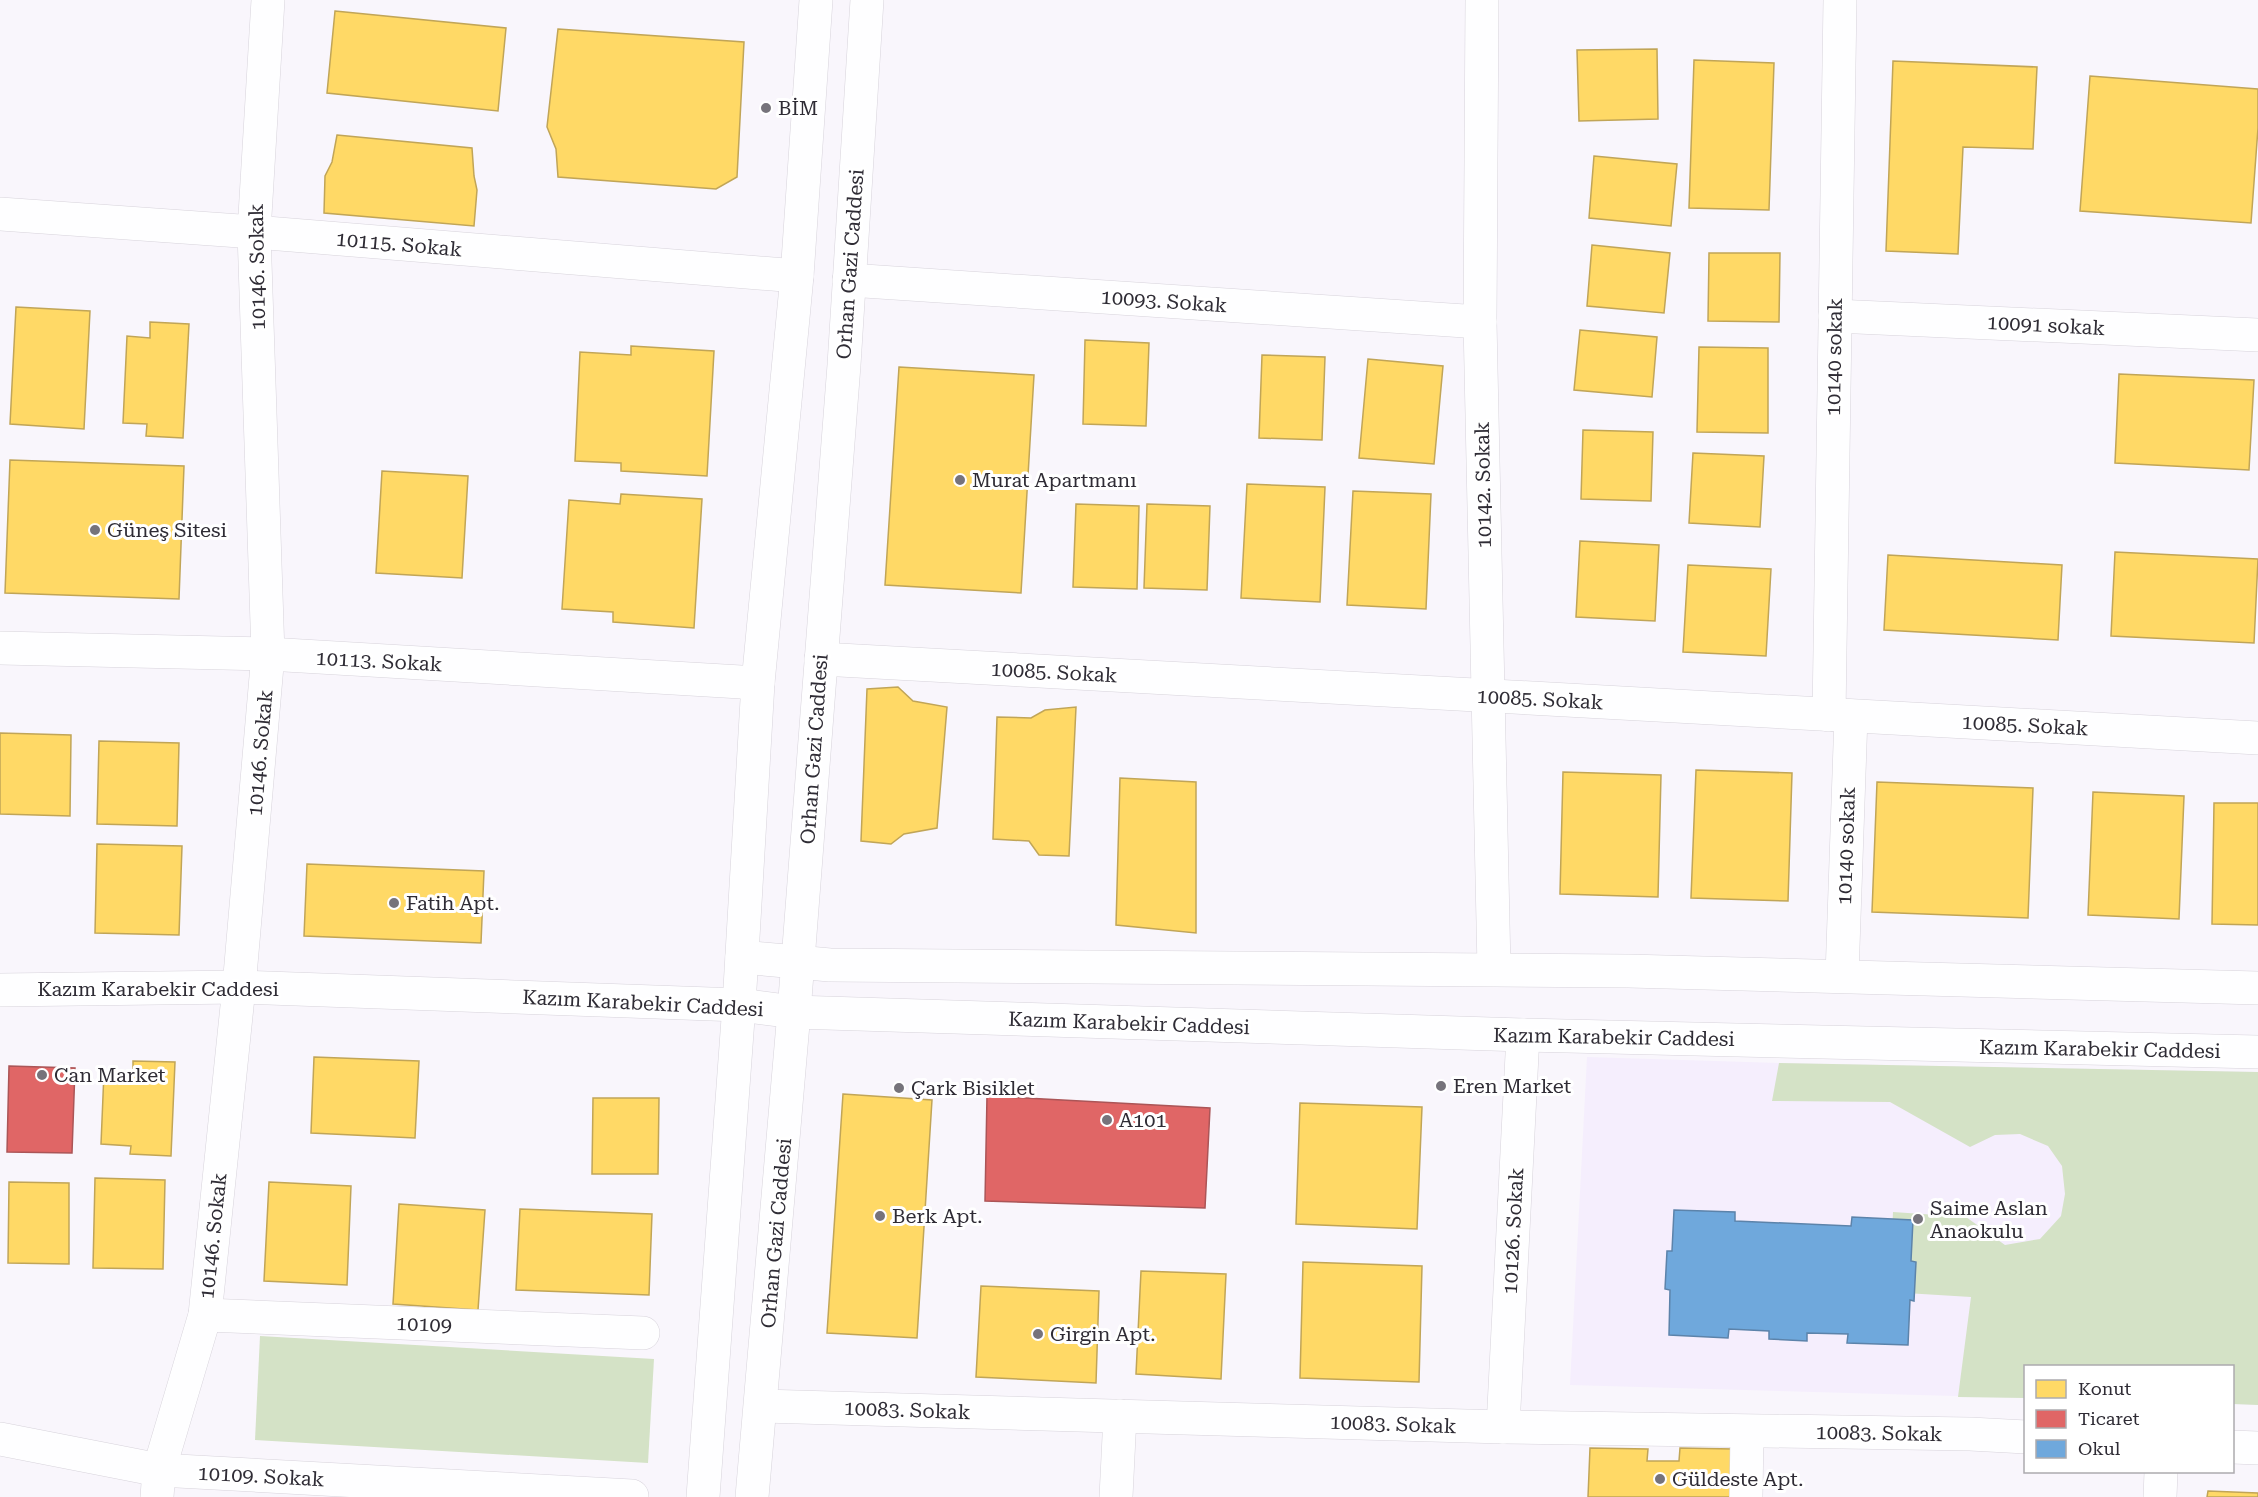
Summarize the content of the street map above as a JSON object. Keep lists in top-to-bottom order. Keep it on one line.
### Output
{"streets":{"street":["10115. Sokak","Orhan Gazi Caddesi","10146. Sokak","10093. Sokak","10091 sokak","10140 sokak","10142. Sokak","10113. Sokak","10085. Sokak","Kazım Karabekir Caddesi","10126. Sokak","10109","10083. Sokak","10109. Sokak"]},"crossings":[["10115. Sokak","10146. Sokak"],["Orhan Gazi Caddesi","10093. Sokak"],["Orhan Gazi Caddesi","10085. Sokak"],["Orhan Gazi Caddesi","Kazım Karabekir Caddesi"],["Orhan Gazi Caddesi","10083. Sokak"],["10146. Sokak","10113. Sokak"],["10146. Sokak","Kazım Karabekir Caddesi"],["10146. Sokak","10109"],["10146. Sokak","10109. Sokak"],["10093. Sokak","10142. Sokak"],["10091 sokak","10140 sokak"],["10140 sokak","10085. Sokak"],["10142. Sokak","10085. Sokak"],["Kazım Karabekir Caddesi","10126. Sokak"],["10126. Sokak","10083. Sokak"]],"places":["BİM","Murat Apartmanı","Güneş Sitesi","Fatih Apt.","Can Market","Eren Market","Çark Bisiklet","A101","Berk Apt.","Saime Aslan Anaokulu","Girgin Apt.","Güldeste Apt."],"legend":["Konut","Ticaret","Okul"]}
